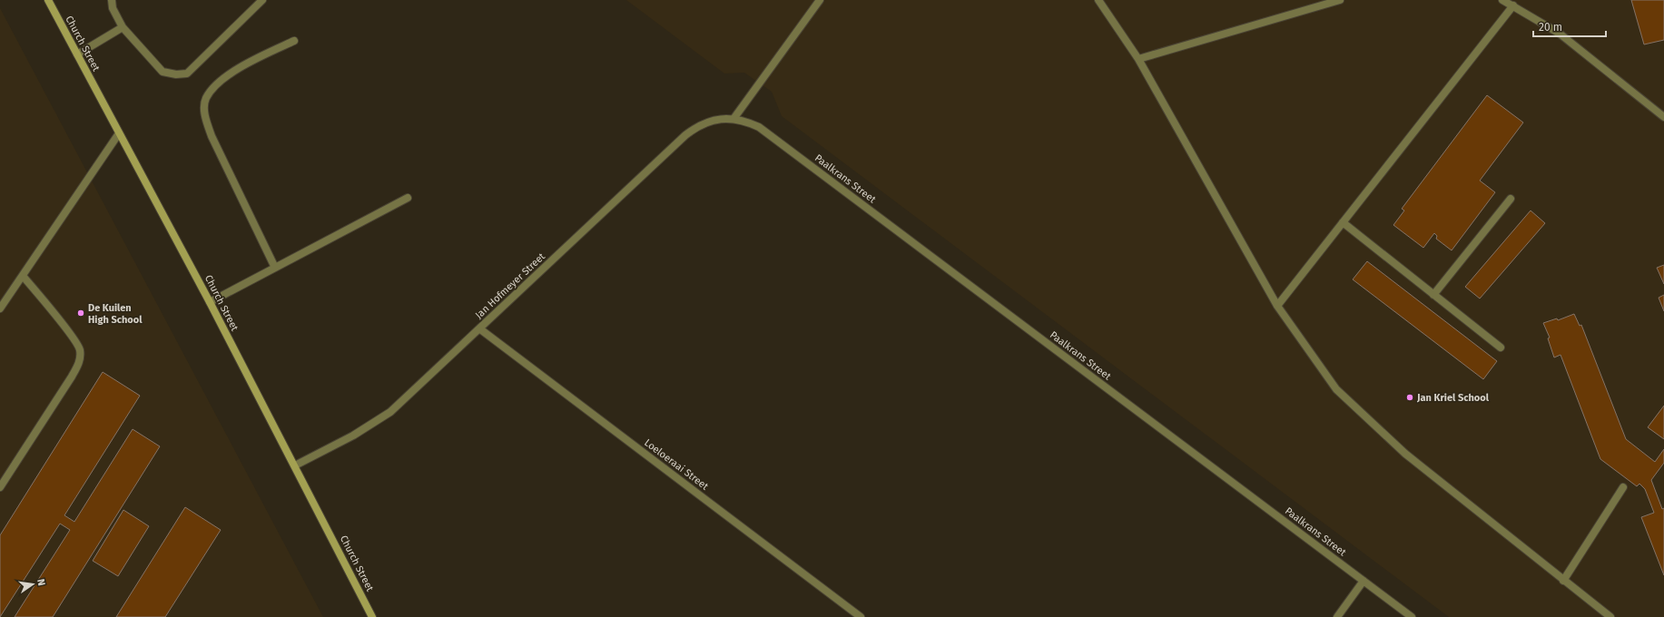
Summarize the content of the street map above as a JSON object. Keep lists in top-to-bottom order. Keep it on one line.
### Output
{"streets":{"street":["Church Street","Paalkrans Street","Jan Hofmeyer Street","Loeloeraai Street"]},"crossings":[["Church Street","Jan Hofmeyer Street"],["Paalkrans Street","Jan Hofmeyer Street"],["Jan Hofmeyer Street","Loeloeraai Street"]],"places":["De Kuilen High School","Jan Kriel School"],"scale_bar":"20 m","north":"right"}
